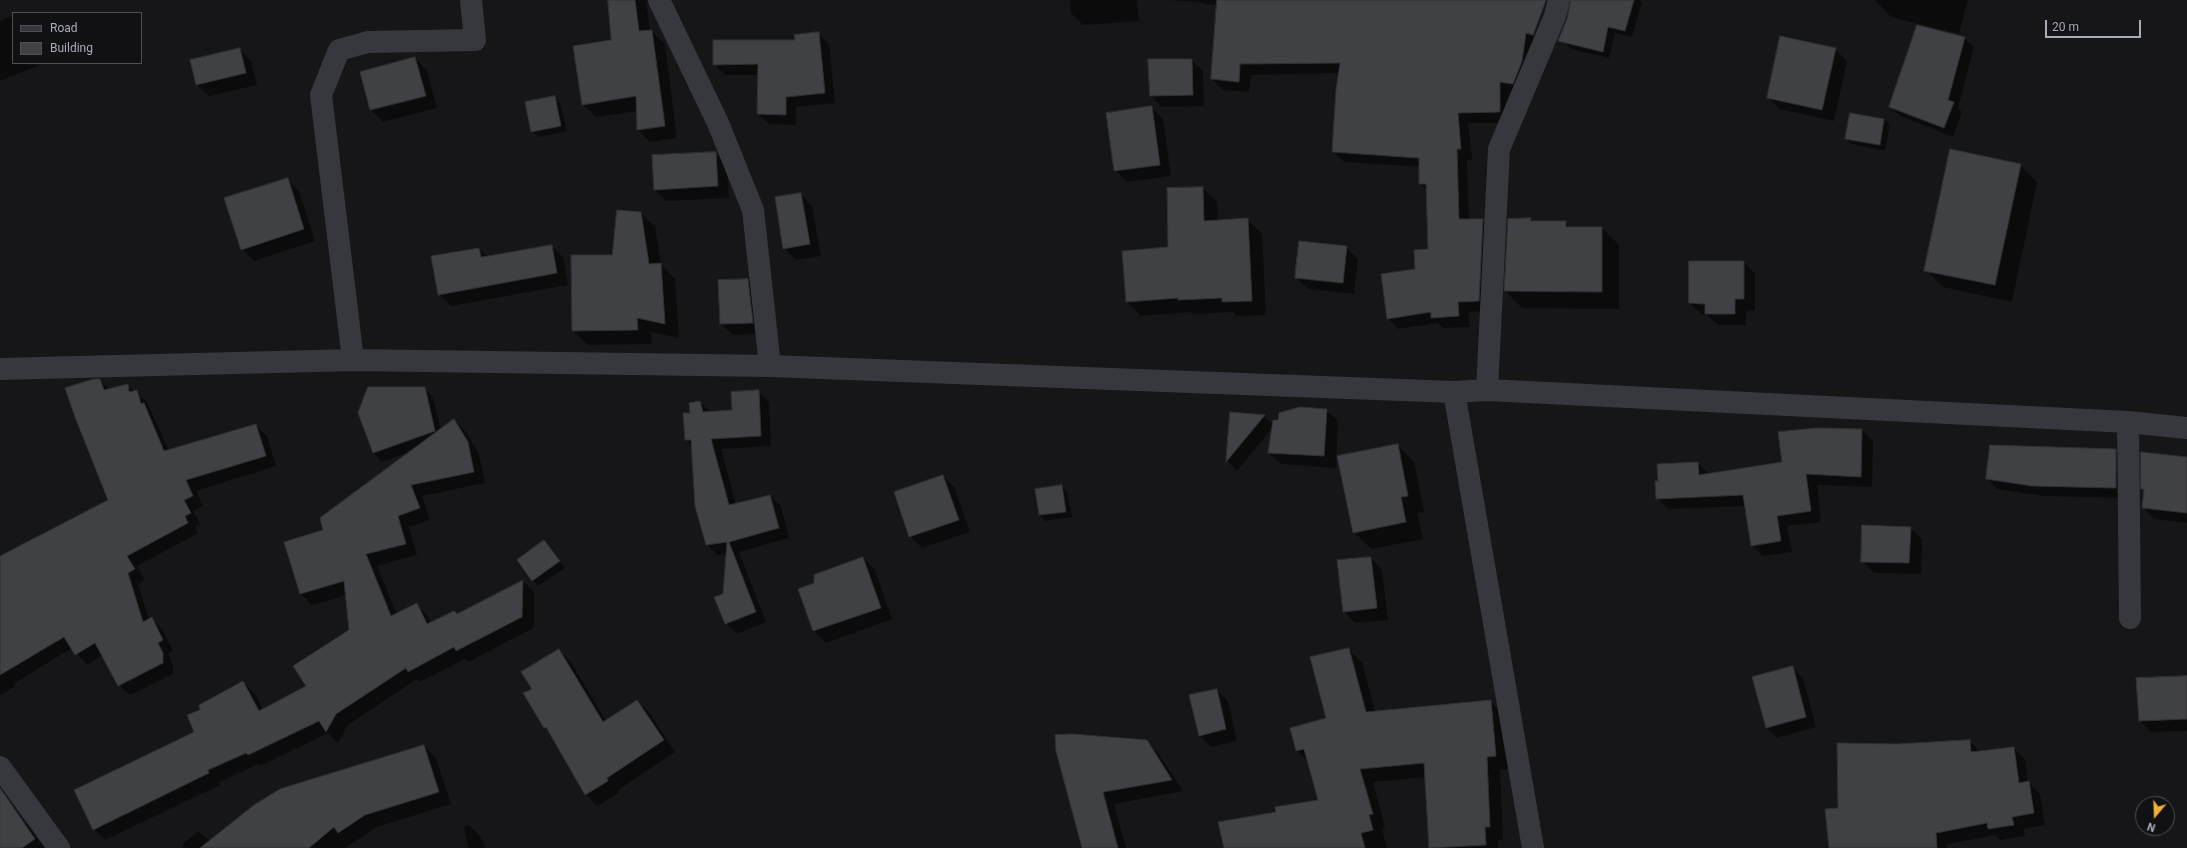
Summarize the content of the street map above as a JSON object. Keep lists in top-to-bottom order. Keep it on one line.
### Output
{"legend":["Road","Building"],"scale_bar":"20 m","north":"bottom"}
